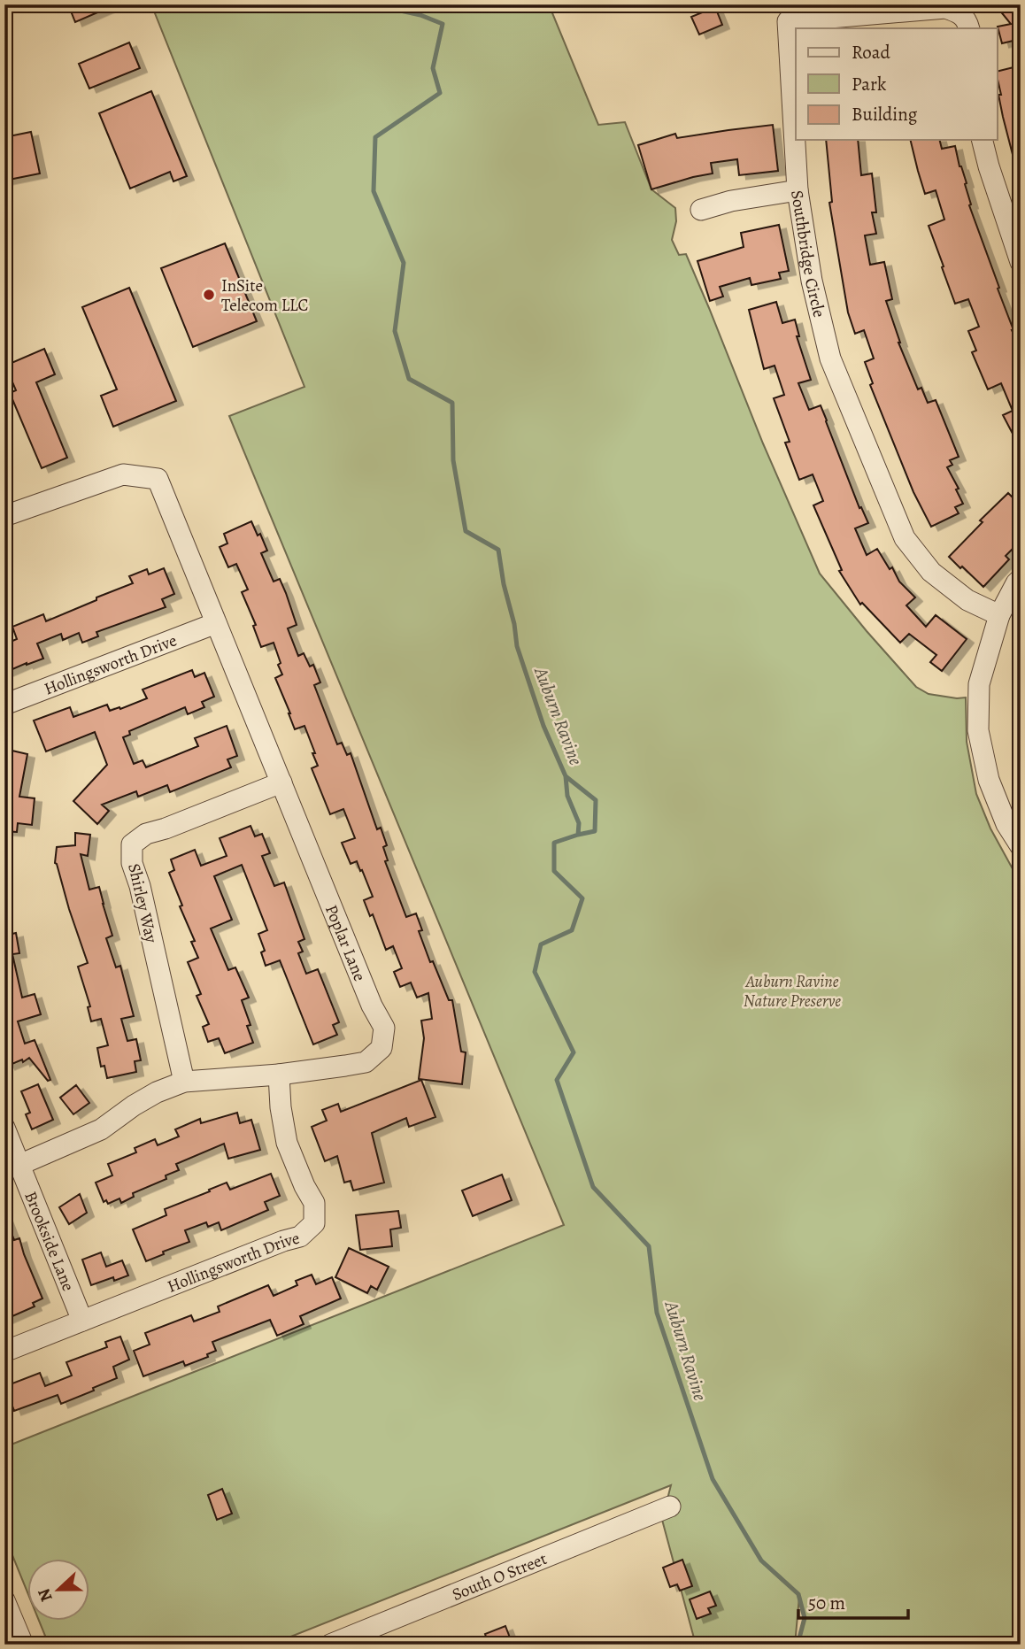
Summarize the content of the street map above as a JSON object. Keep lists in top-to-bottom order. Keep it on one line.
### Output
{"streets":{"street":["Southbridge Circle","Hollingsworth Drive","Shirley Way","Poplar Lane","Brookside Lane","South O Street"]},"crossings":[["Hollingsworth Drive","Poplar Lane"],["Hollingsworth Drive","Brookside Lane"],["Shirley Way","Poplar Lane"],["Poplar Lane","Brookside Lane"]],"water":["Auburn Ravine"],"parks":["Auburn Ravine Nature Preserve"],"places":["InSite Telecom LLC"],"legend":["Road","Park","Building"],"scale_bar":"50 m","north":"left"}
